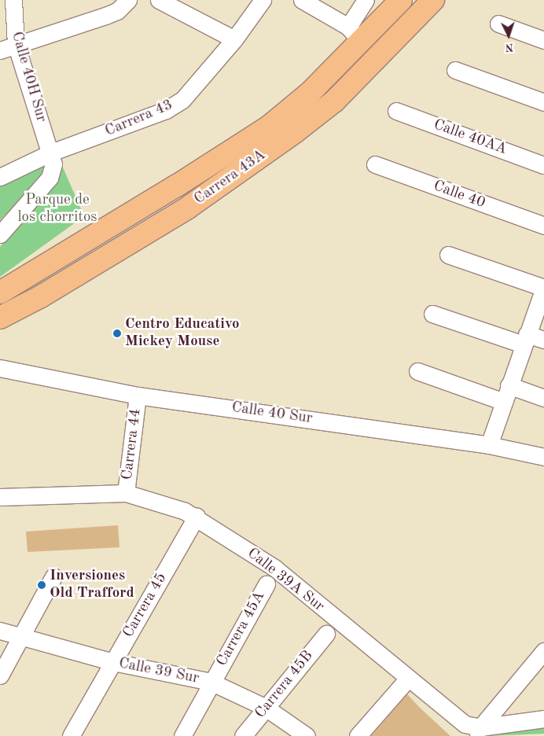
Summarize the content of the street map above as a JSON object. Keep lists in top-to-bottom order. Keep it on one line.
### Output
{"streets":{"main road":["Carrera 43A"],"street":["Calle 40H Sur","Carrera 43","Calle 40AA","Calle 40","Calle 40 Sur","Carrera 44","Calle 39A Sur","Carrera 45","Carrera 45A","Calle 39 Sur","Carrera 45B"]},"crossings":[["Calle 40H Sur","Carrera 43"],["Calle 40 Sur","Carrera 44"],["Carrera 44","Calle 39A Sur"],["Calle 39A Sur","Carrera 45"],["Carrera 45","Calle 39 Sur"],["Carrera 45A","Calle 39 Sur"],["Calle 39 Sur","Carrera 45B"]],"parks":["Parque de los chorritos"],"places":["Centro Educativo Mickey Mouse","Inversiones Old Trafford"],"north":"bottom"}
